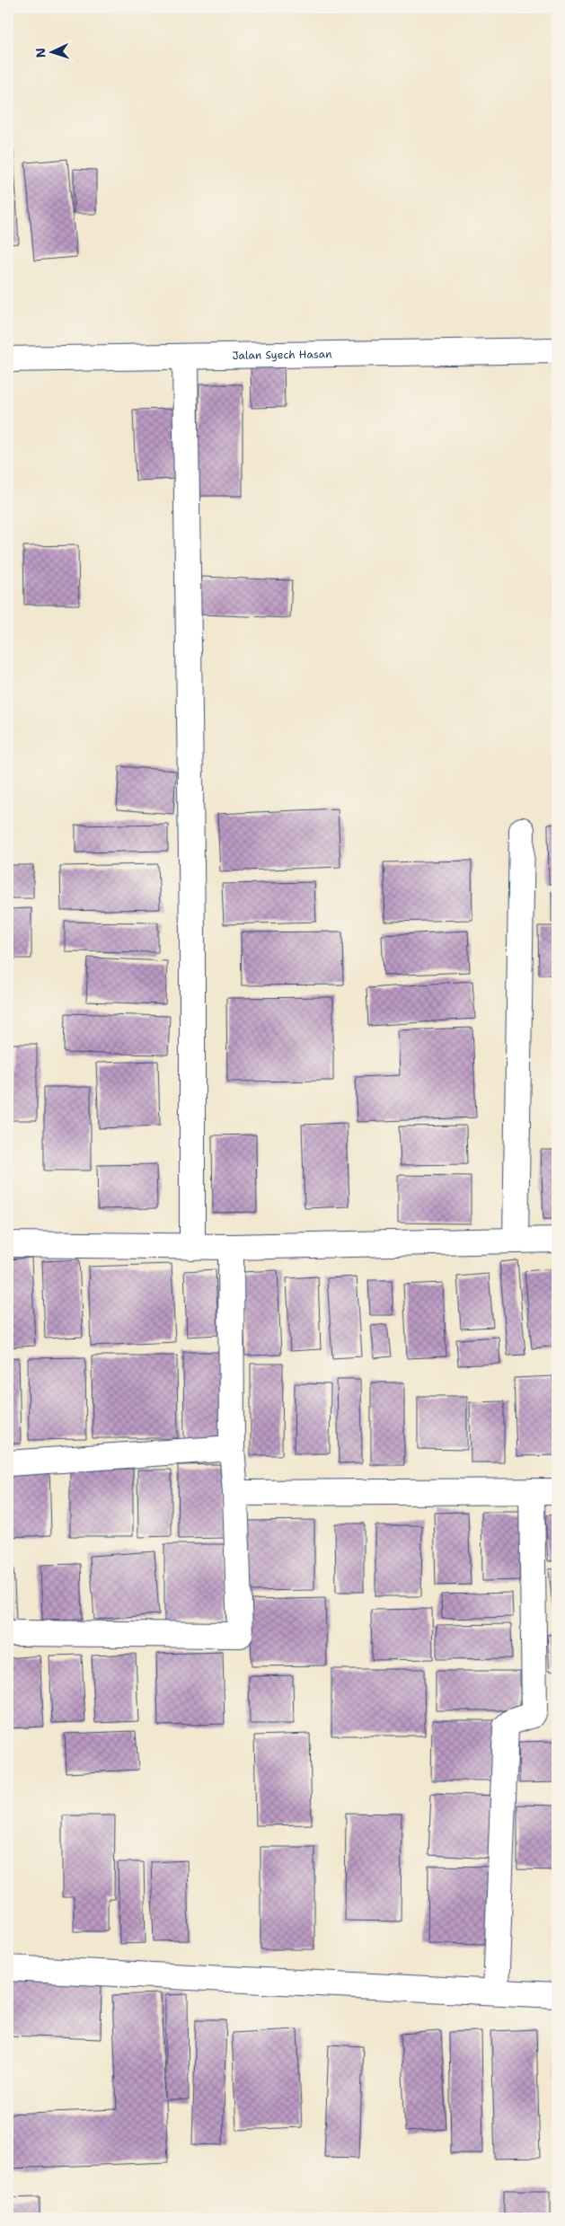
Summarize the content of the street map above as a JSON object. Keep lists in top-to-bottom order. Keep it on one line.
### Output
{"streets":{"street":["Jalan Syech Hasan"]},"north":"left"}
